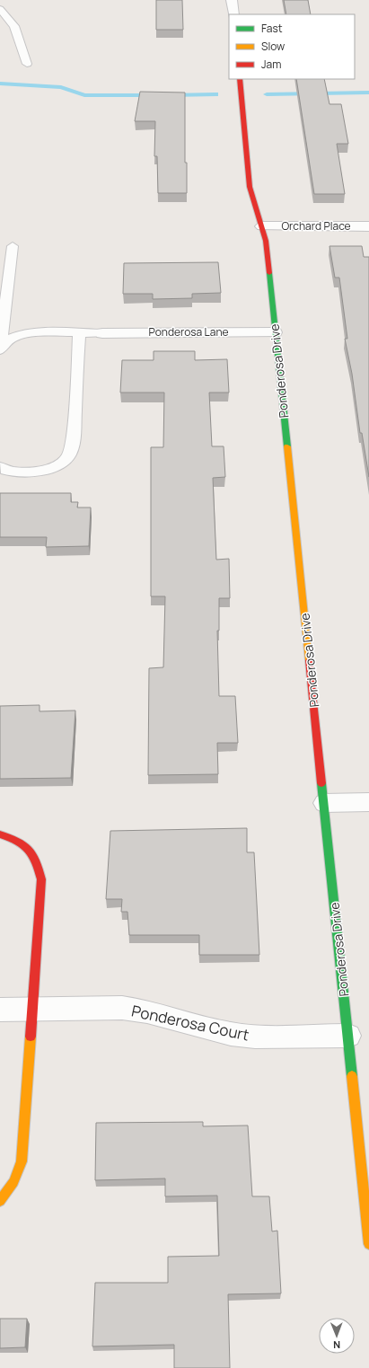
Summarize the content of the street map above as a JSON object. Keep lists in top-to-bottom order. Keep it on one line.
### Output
{"streets":{"street":["Orchard Place","Ponderosa Lane","Ponderosa Drive","Ponderosa Court"]},"crossings":[["Orchard Place","Ponderosa Drive"],["Ponderosa Lane","Ponderosa Drive"],["Ponderosa Drive","Ponderosa Court"]],"legend":["Fast","Slow","Jam"],"north":"bottom"}
